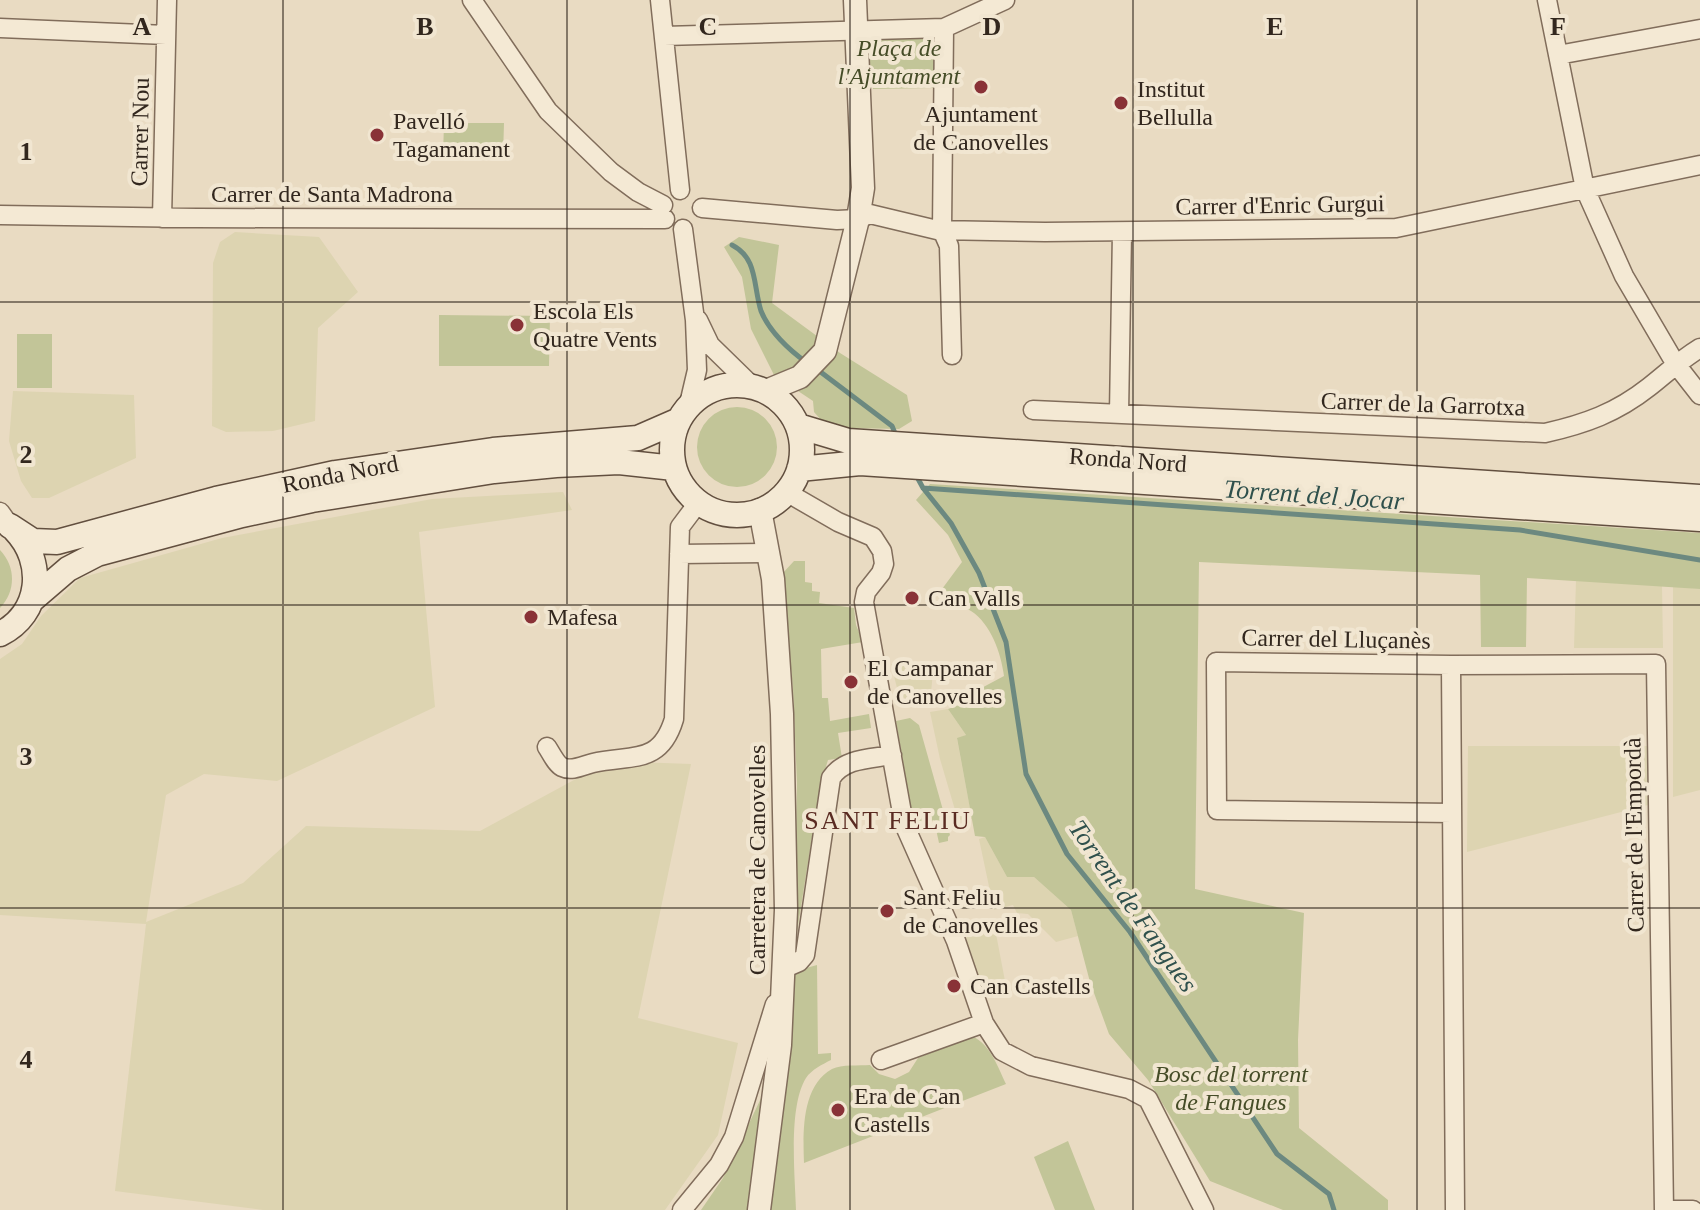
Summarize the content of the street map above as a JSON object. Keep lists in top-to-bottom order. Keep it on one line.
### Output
{"streets":{"main road":["Ronda Nord"],"street":["Carrer Nou","Carrer de Santa Madrona","Carrer d'Enric Gurgui","Carrer de la Garrotxa","Carrer del Lluçanès","Carrer de l'Empordà","Carretera de Canovelles"]},"crossings":[["Carrer Nou","Carrer de Santa Madrona"],["Carrer de Santa Madrona","Carrer d'Enric Gurgui"],["Ronda Nord","Carretera de Canovelles"],["Carrer del Lluçanès","Carrer de l'Empordà"]],"districts":["SANT FELIU"],"water":["Torrent del Jocar","Torrent de Fangues"],"parks":["Plaça de l'Ajuntament","Bosc del torrent de Fangues"],"places":["Ajuntament de Canovelles","Institut Bellulla","Pavelló Tagamanent","Escola Els Quatre Vents","Can Valls","Mafesa","El Campanar de Canovelles","Sant Feliu de Canovelles","Can Castells","Era de Can Castells"],"grid":{"columns":["A","B","C","D","E","F"],"rows":["1","2","3","4"]}}
